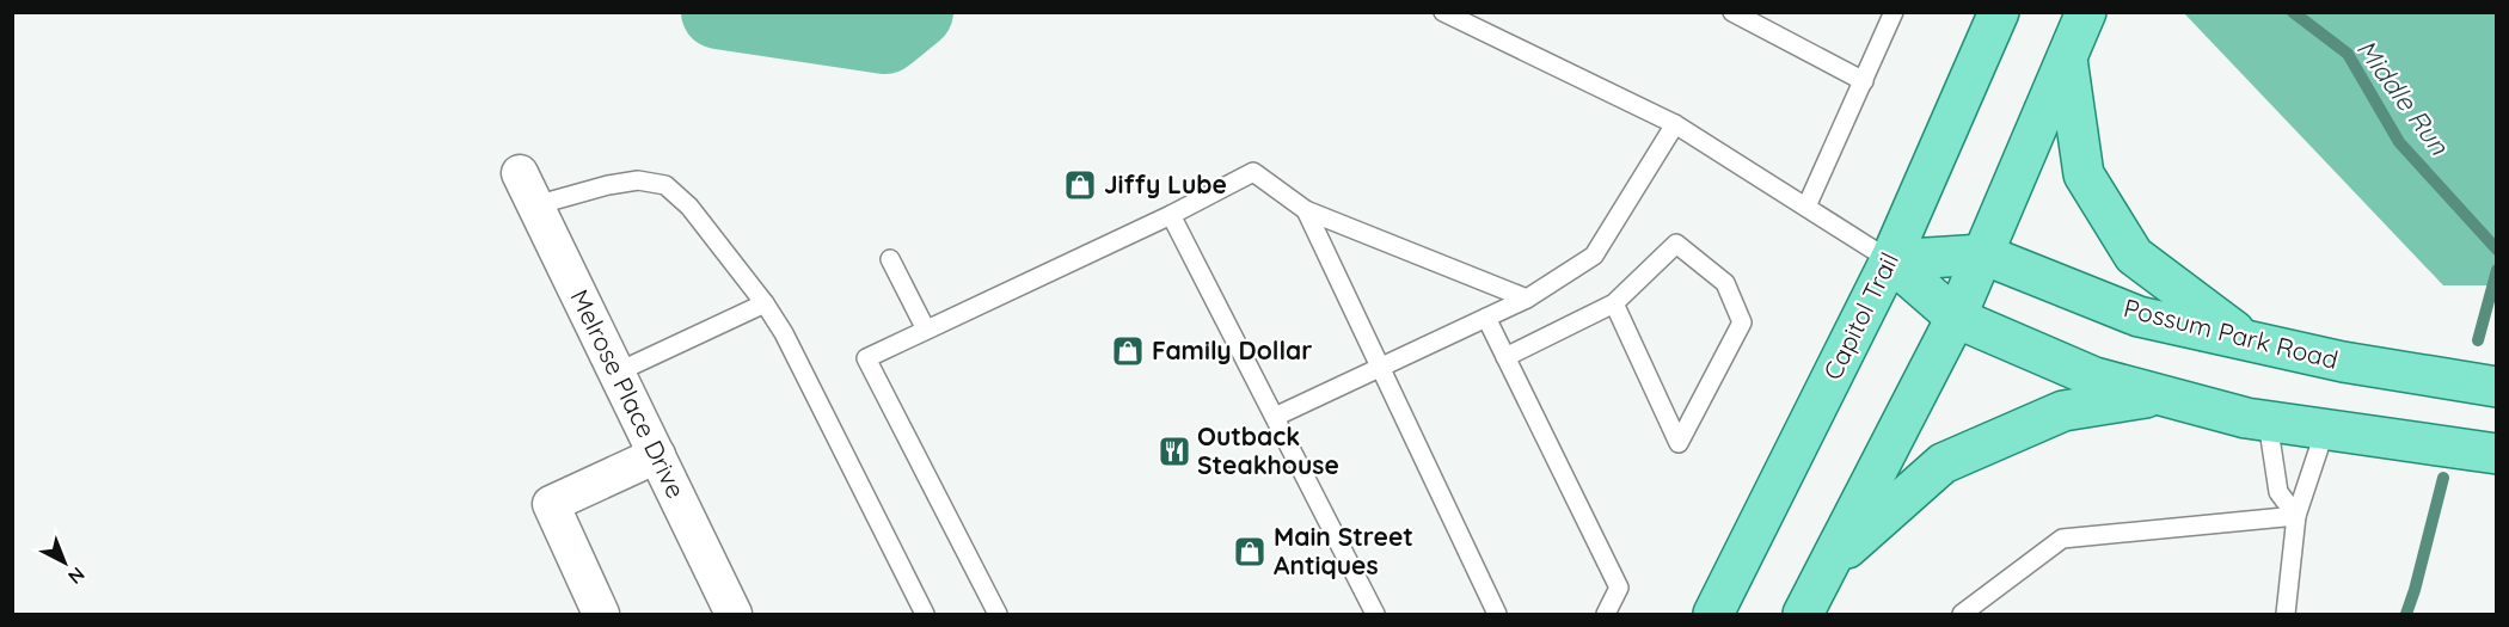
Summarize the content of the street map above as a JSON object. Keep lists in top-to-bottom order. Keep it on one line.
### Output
{"streets":{"main road":["Capitol Trail","Possum Park Road"],"street":["Melrose Place Drive"]},"crossings":[["Capitol Trail","Possum Park Road"]],"water":["Middle Run"],"places":{"shop":["Jiffy Lube","Family Dollar","Main Street Antiques"],"restaurant":["Outback Steakhouse"]},"north":"bottom right"}
